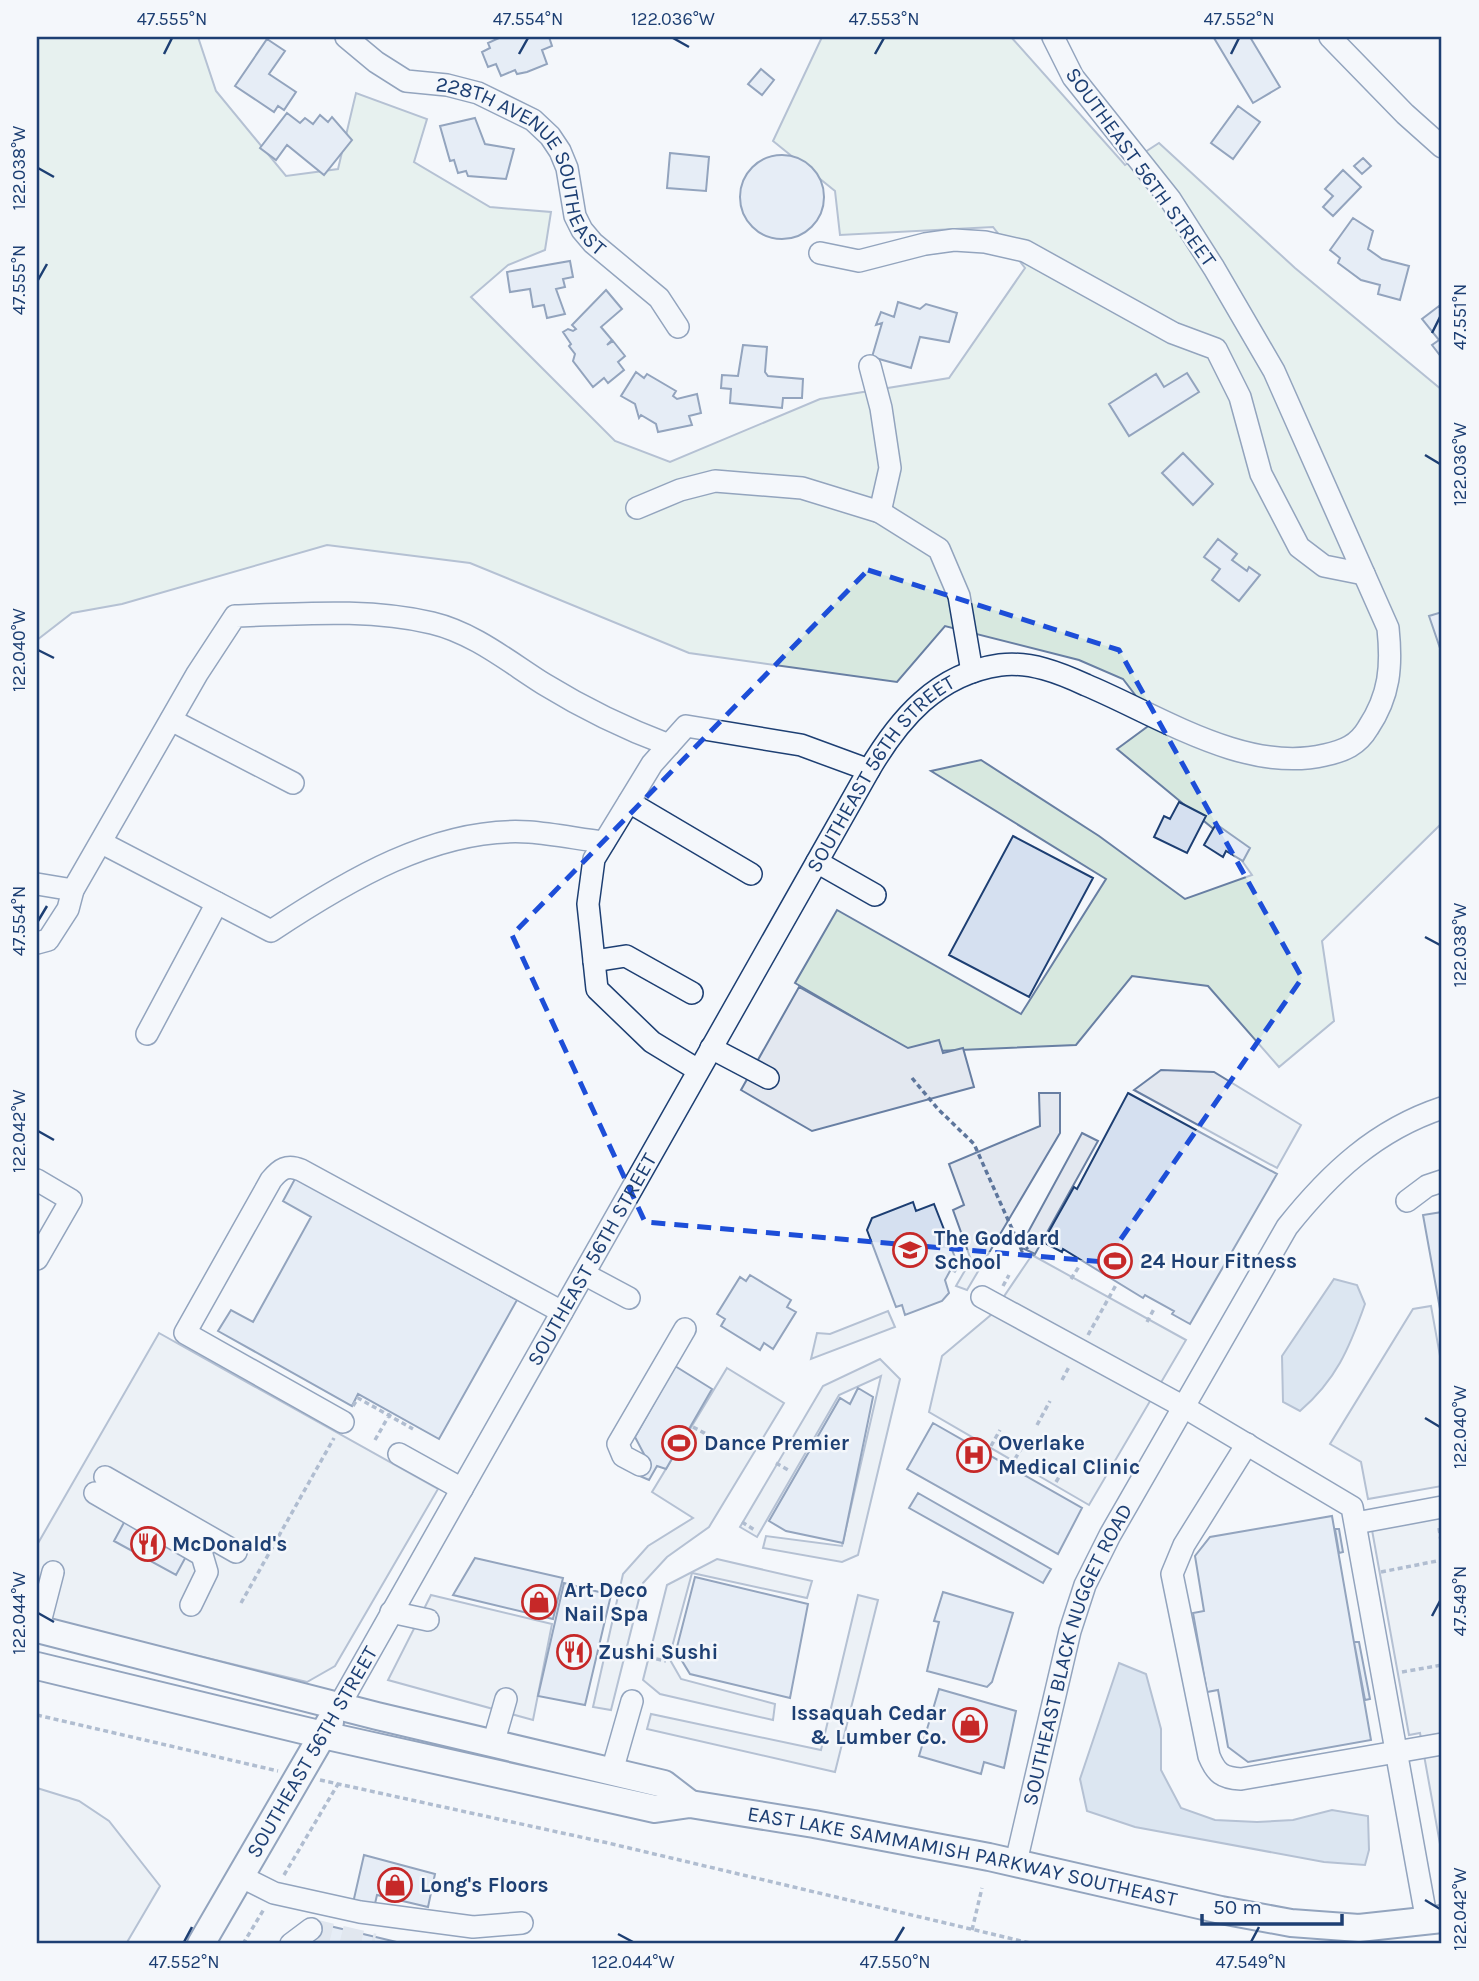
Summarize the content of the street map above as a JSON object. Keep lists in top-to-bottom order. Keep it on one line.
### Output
{"streets":{"main road":["SOUTHEAST 56TH STREET","EAST LAKE SAMMAMISH PARKWAY SOUTHEAST"],"street":["228TH AVENUE SOUTHEAST","SOUTHEAST BLACK NUGGET ROAD"]},"crossings":[["SOUTHEAST 56TH STREET","EAST LAKE SAMMAMISH PARKWAY SOUTHEAST"],["SOUTHEAST BLACK NUGGET ROAD","EAST LAKE SAMMAMISH PARKWAY SOUTHEAST"]],"places":{"school or university":["The Goddard School"],"sports":["24 Hour Fitness","Dance Premier"],"hospital":["Overlake Medical Clinic"],"restaurant":["McDonald's","Zushi Sushi"],"shop":["Art Deco Nail Spa","Issaquah Cedar & Lumber Co.","Long's Floors"]},"scale_bar":"50 m","coordinates":["47.555°N","47.554°N","122.036°W","47.553°N","47.552°N","122.038°W","47.551°N","122.040°W","122.042°W","47.549°N","122.044°W","47.550°N"]}
